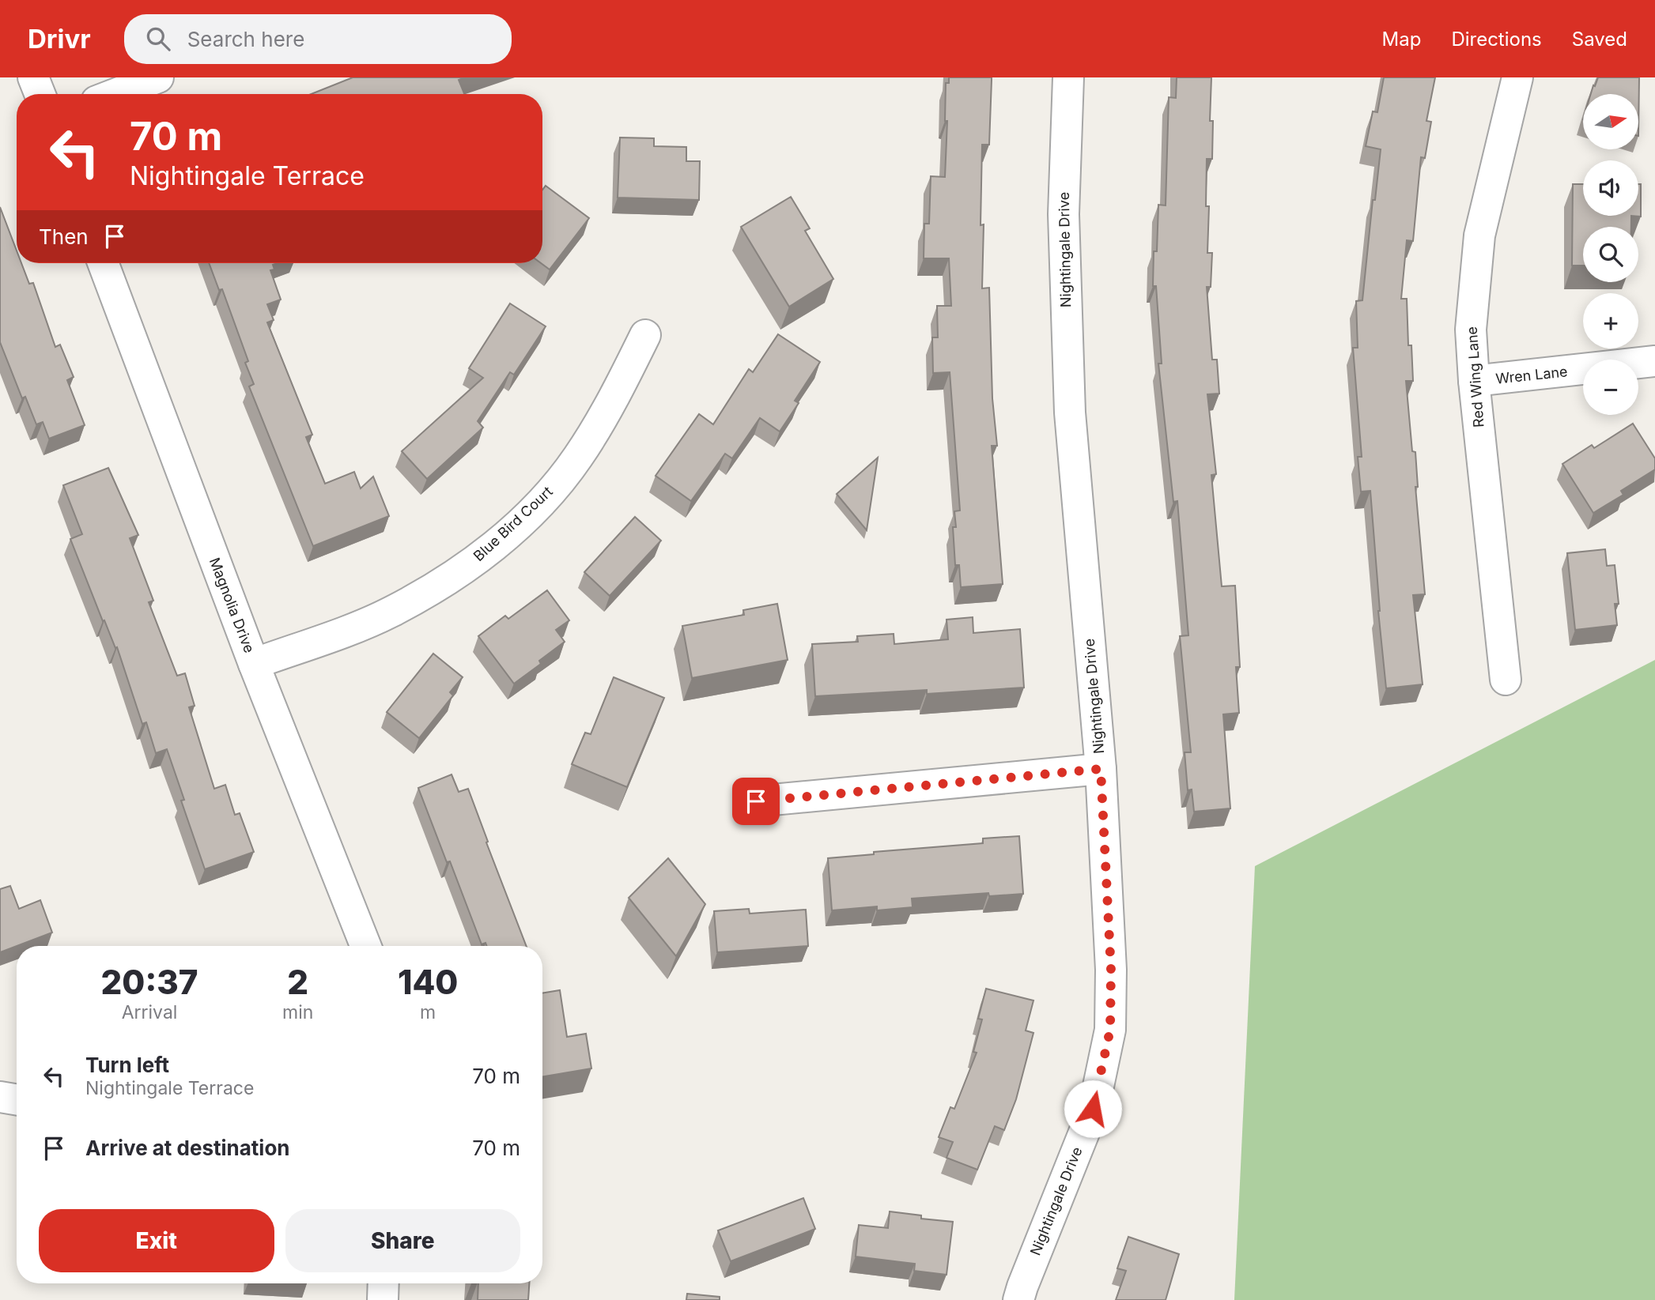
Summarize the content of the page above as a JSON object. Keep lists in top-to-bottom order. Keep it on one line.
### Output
{"streets":{"street":["Nightingale Drive","Wren Lane","Red Wing Lane","Blue Bird Court","Magnolia Drive"]},"crossings":[["Wren Lane","Red Wing Lane"],["Blue Bird Court","Magnolia Drive"]],"north":"right","page":{"header":"Drivr","search":"Search here","nav":["Map","Directions","Saved"],"map_buttons":["+","−"],"turn":["70 m","Nightingale Terrace"],"then":"Then","eta":["20:37","Arrival","2","min","140","m"],"list":[{"name":"Turn left","note":"Nightingale Terrace","value":"70 m"},{"name":"Arrive at destination","value":"70 m"}],"buttons":["Exit","Share"]}}
